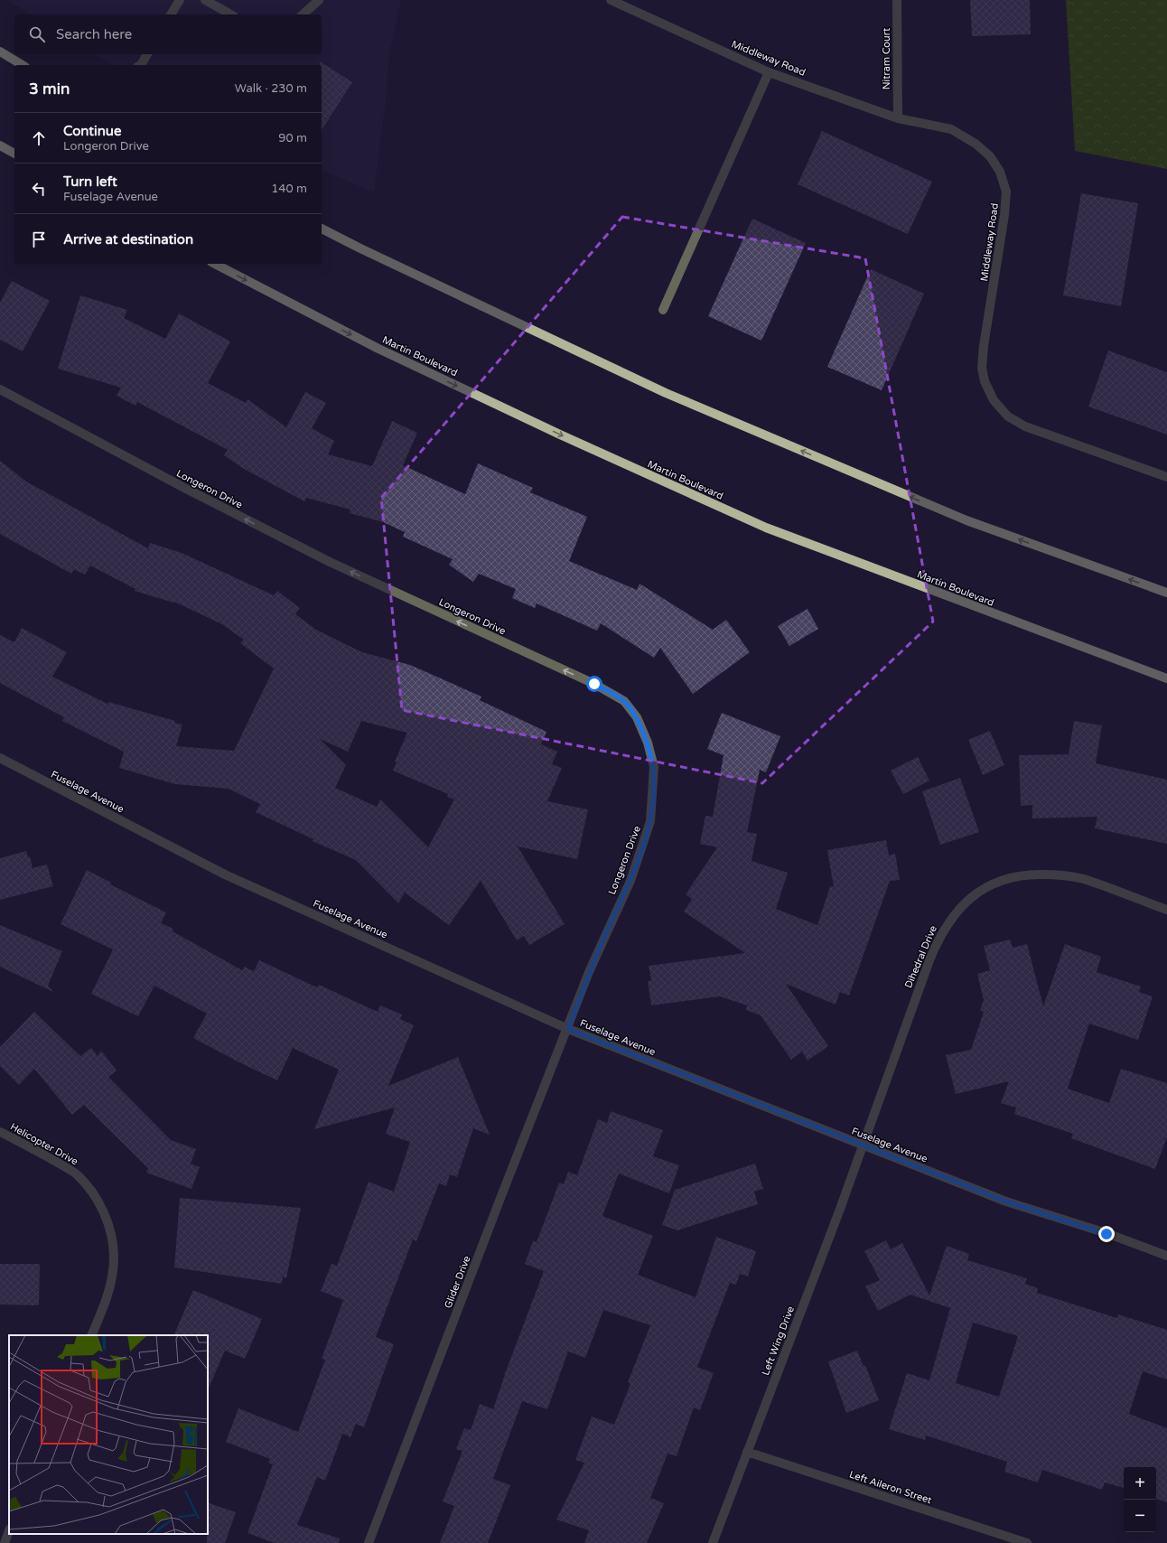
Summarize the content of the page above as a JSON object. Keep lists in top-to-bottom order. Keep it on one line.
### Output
{"streets":{"main road":["Martin Boulevard"],"street":["Middleway Road","Nitram Court","Longeron Drive","Fuselage Avenue","Dihedral Drive","Helicopter Drive","Glider Drive","Left Wing Drive","Left Aileron Street"]},"crossings":[["Middleway Road","Nitram Court"],["Longeron Drive","Fuselage Avenue"],["Longeron Drive","Glider Drive"],["Fuselage Avenue","Dihedral Drive"],["Fuselage Avenue","Glider Drive"],["Fuselage Avenue","Left Wing Drive"],["Dihedral Drive","Left Wing Drive"],["Left Wing Drive","Left Aileron Street"]],"one_way":["Longeron Drive"],"page":{"search":"Search here","heading":["3 min","Walk · 230 m"],"list":[["Continue","Longeron Drive","90 m"],["Turn left","Fuselage Avenue","140 m"],"Arrive at destination"],"map_buttons":["+","−"]}}
